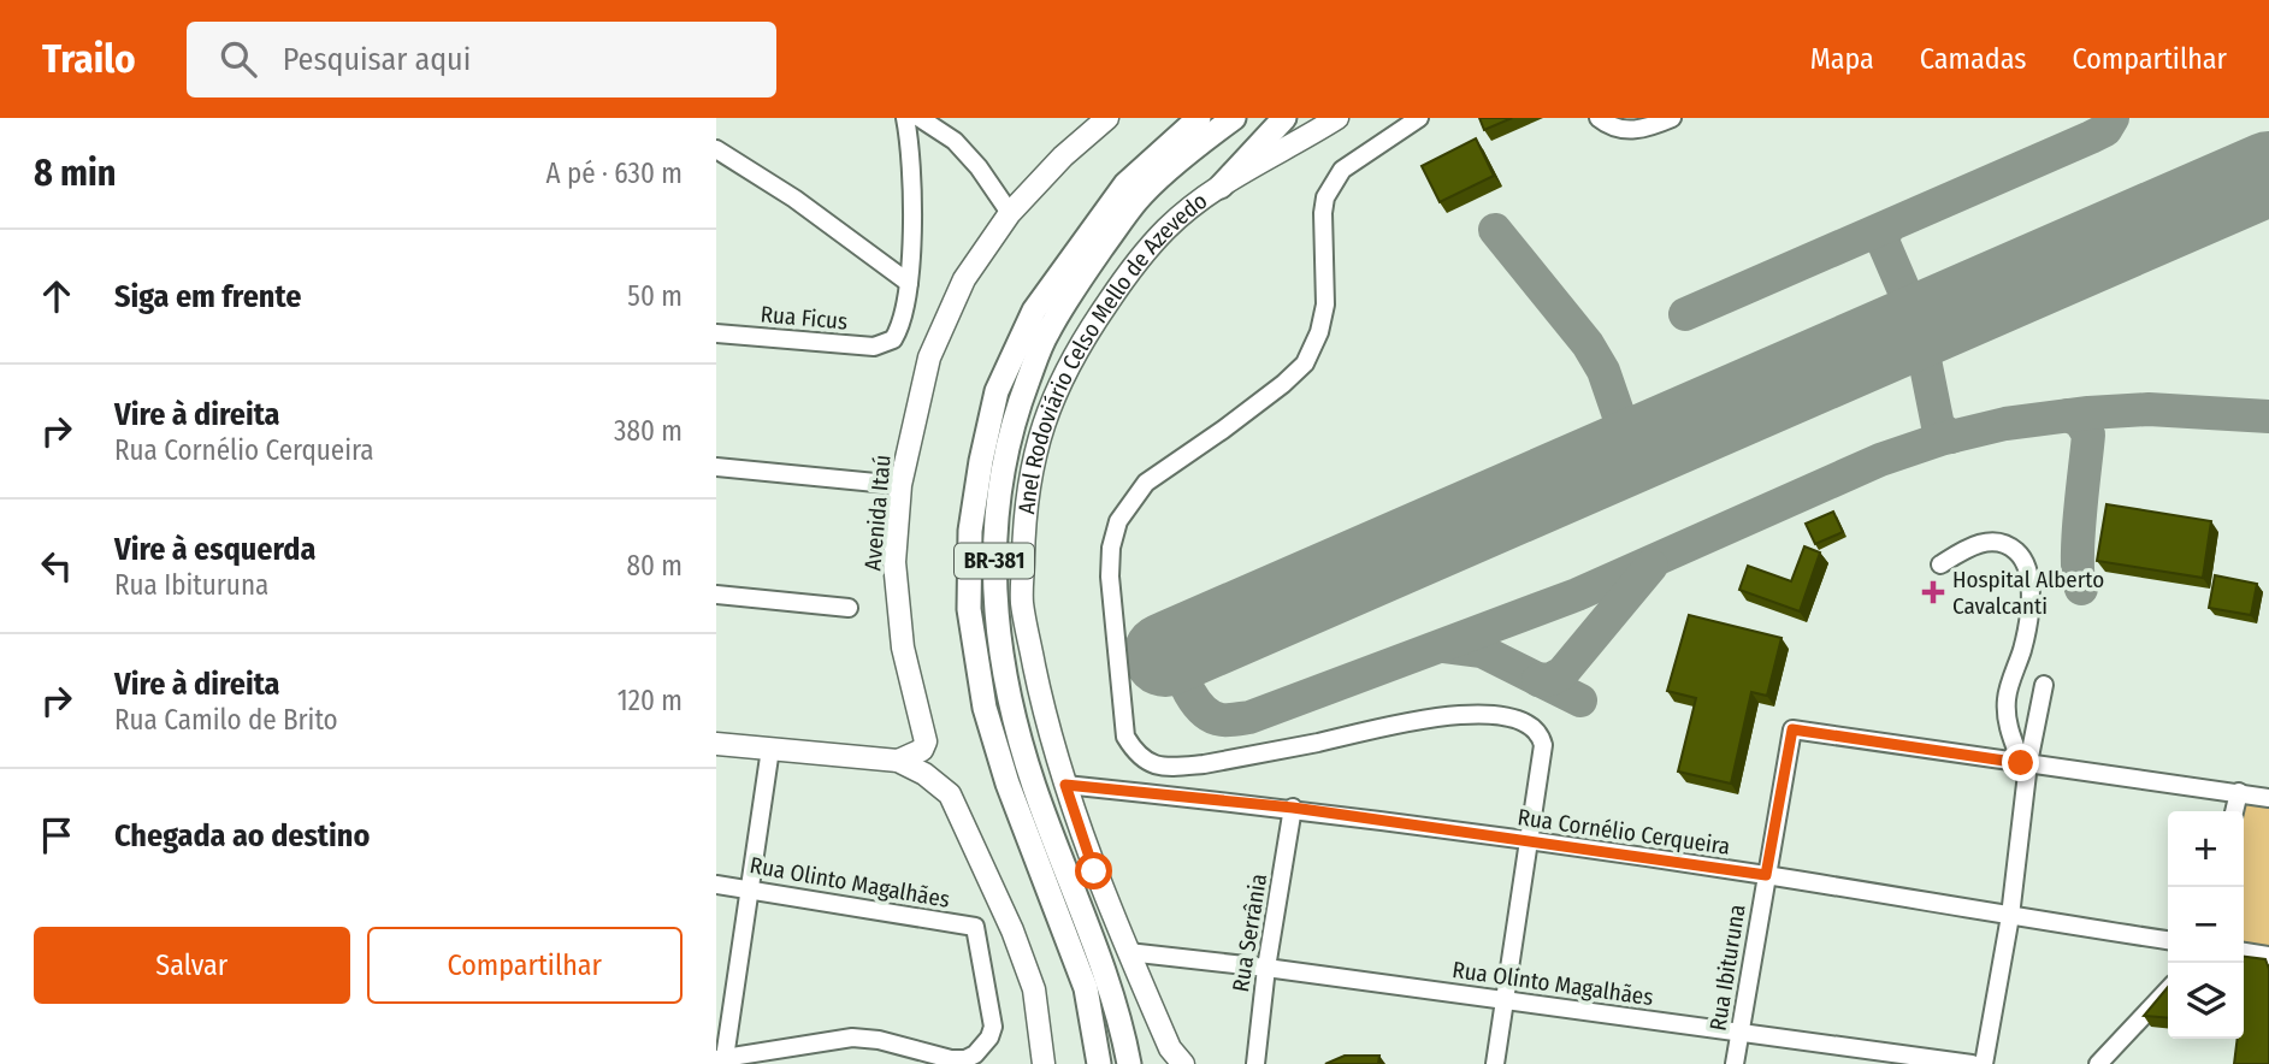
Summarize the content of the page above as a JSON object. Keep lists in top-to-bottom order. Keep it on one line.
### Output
{"streets":{"highway":["Anel Rodoviário Celso Mello de Azevedo","BR-381"],"main road":["Avenida Itaú"],"street":["Rua Ficus","Rua Cornélio Cerqueira","Rua Olinto Magalhães","Rua Serrânia","Rua Ibituruna"]},"crossings":[["Anel Rodoviário Celso Mello de Azevedo","Rua Cornélio Cerqueira"],["Anel Rodoviário Celso Mello de Azevedo","Rua Olinto Magalhães"],["Rua Cornélio Cerqueira","Rua Serrânia"],["Rua Cornélio Cerqueira","Rua Ibituruna"],["Rua Olinto Magalhães","Rua Serrânia"],["Rua Olinto Magalhães","Rua Ibituruna"]],"places":{"health":["Hospital Alberto Cavalcanti"]},"page":{"header":"Trailo","search":"Pesquisar aqui","nav":["Mapa","Camadas","Compartilhar"],"heading":["8 min","A pé · 630 m"],"list":[["Siga em frente","50 m"],["Vire à direita","Rua Cornélio Cerqueira","380 m"],["Vire à esquerda","Rua Ibituruna","80 m"],["Vire à direita","Rua Camilo de Brito","120 m"],"Chegada ao destino"],"map_buttons":["+","−"],"buttons":["Salvar","Compartilhar"]}}
